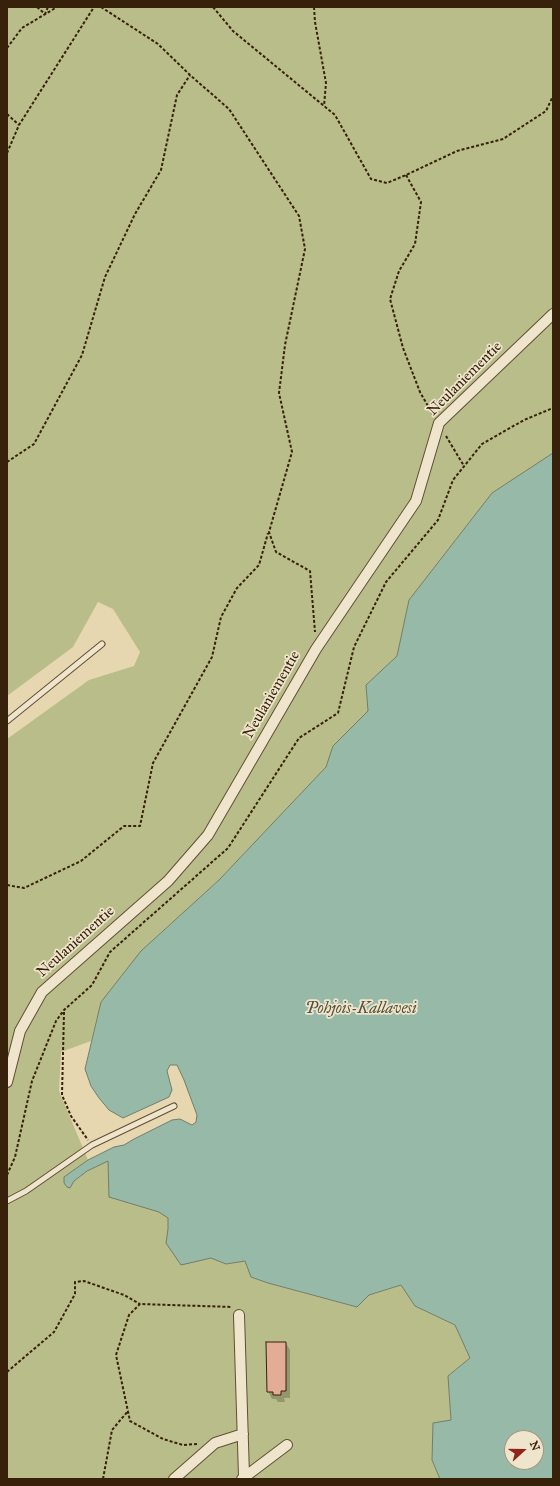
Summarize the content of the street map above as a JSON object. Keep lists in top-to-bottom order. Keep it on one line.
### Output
{"streets":{"street":["Neulaniementie"]},"water":["Pohjois-Kallavesi"],"north":"right"}
